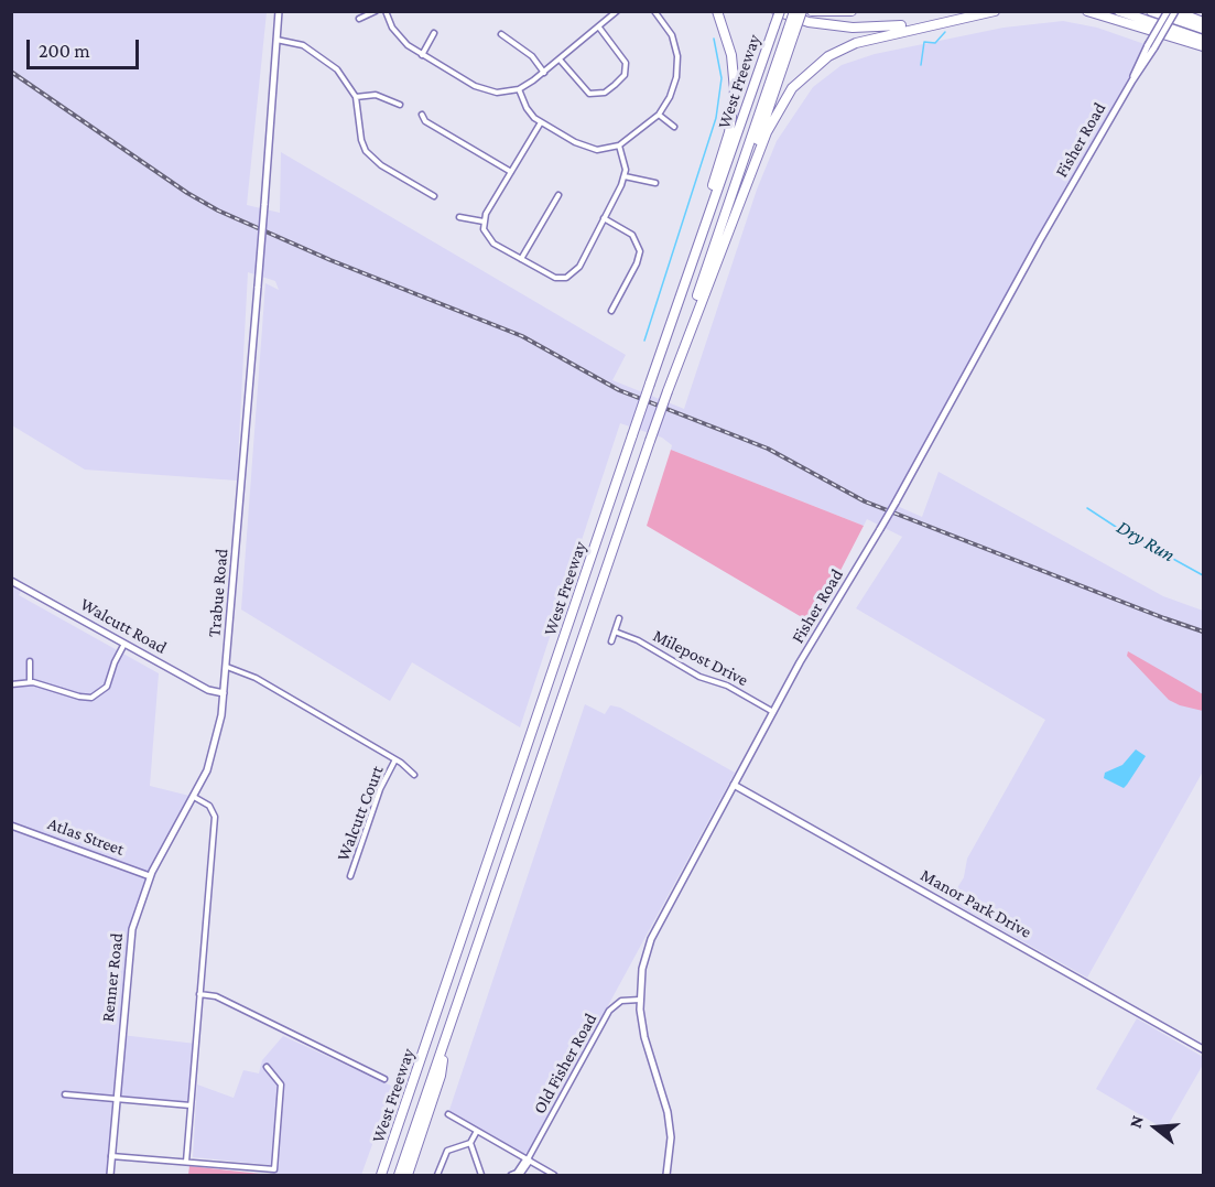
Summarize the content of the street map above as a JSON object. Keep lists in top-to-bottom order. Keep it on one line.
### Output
{"streets":{"highway":["West Freeway"],"main road":["Fisher Road","Trabue Road","Walcutt Road","Atlas Street","Manor Park Drive","Renner Road"],"street":["Milepost Drive","Walcutt Court","Old Fisher Road"]},"crossings":[["Fisher Road","Milepost Drive"],["Fisher Road","Manor Park Drive"],["Fisher Road","Old Fisher Road"],["Trabue Road","Walcutt Road"],["Trabue Road","Renner Road"],["Atlas Street","Renner Road"]],"water":["Dry Run"],"scale_bar":"200 m","north":"left"}
